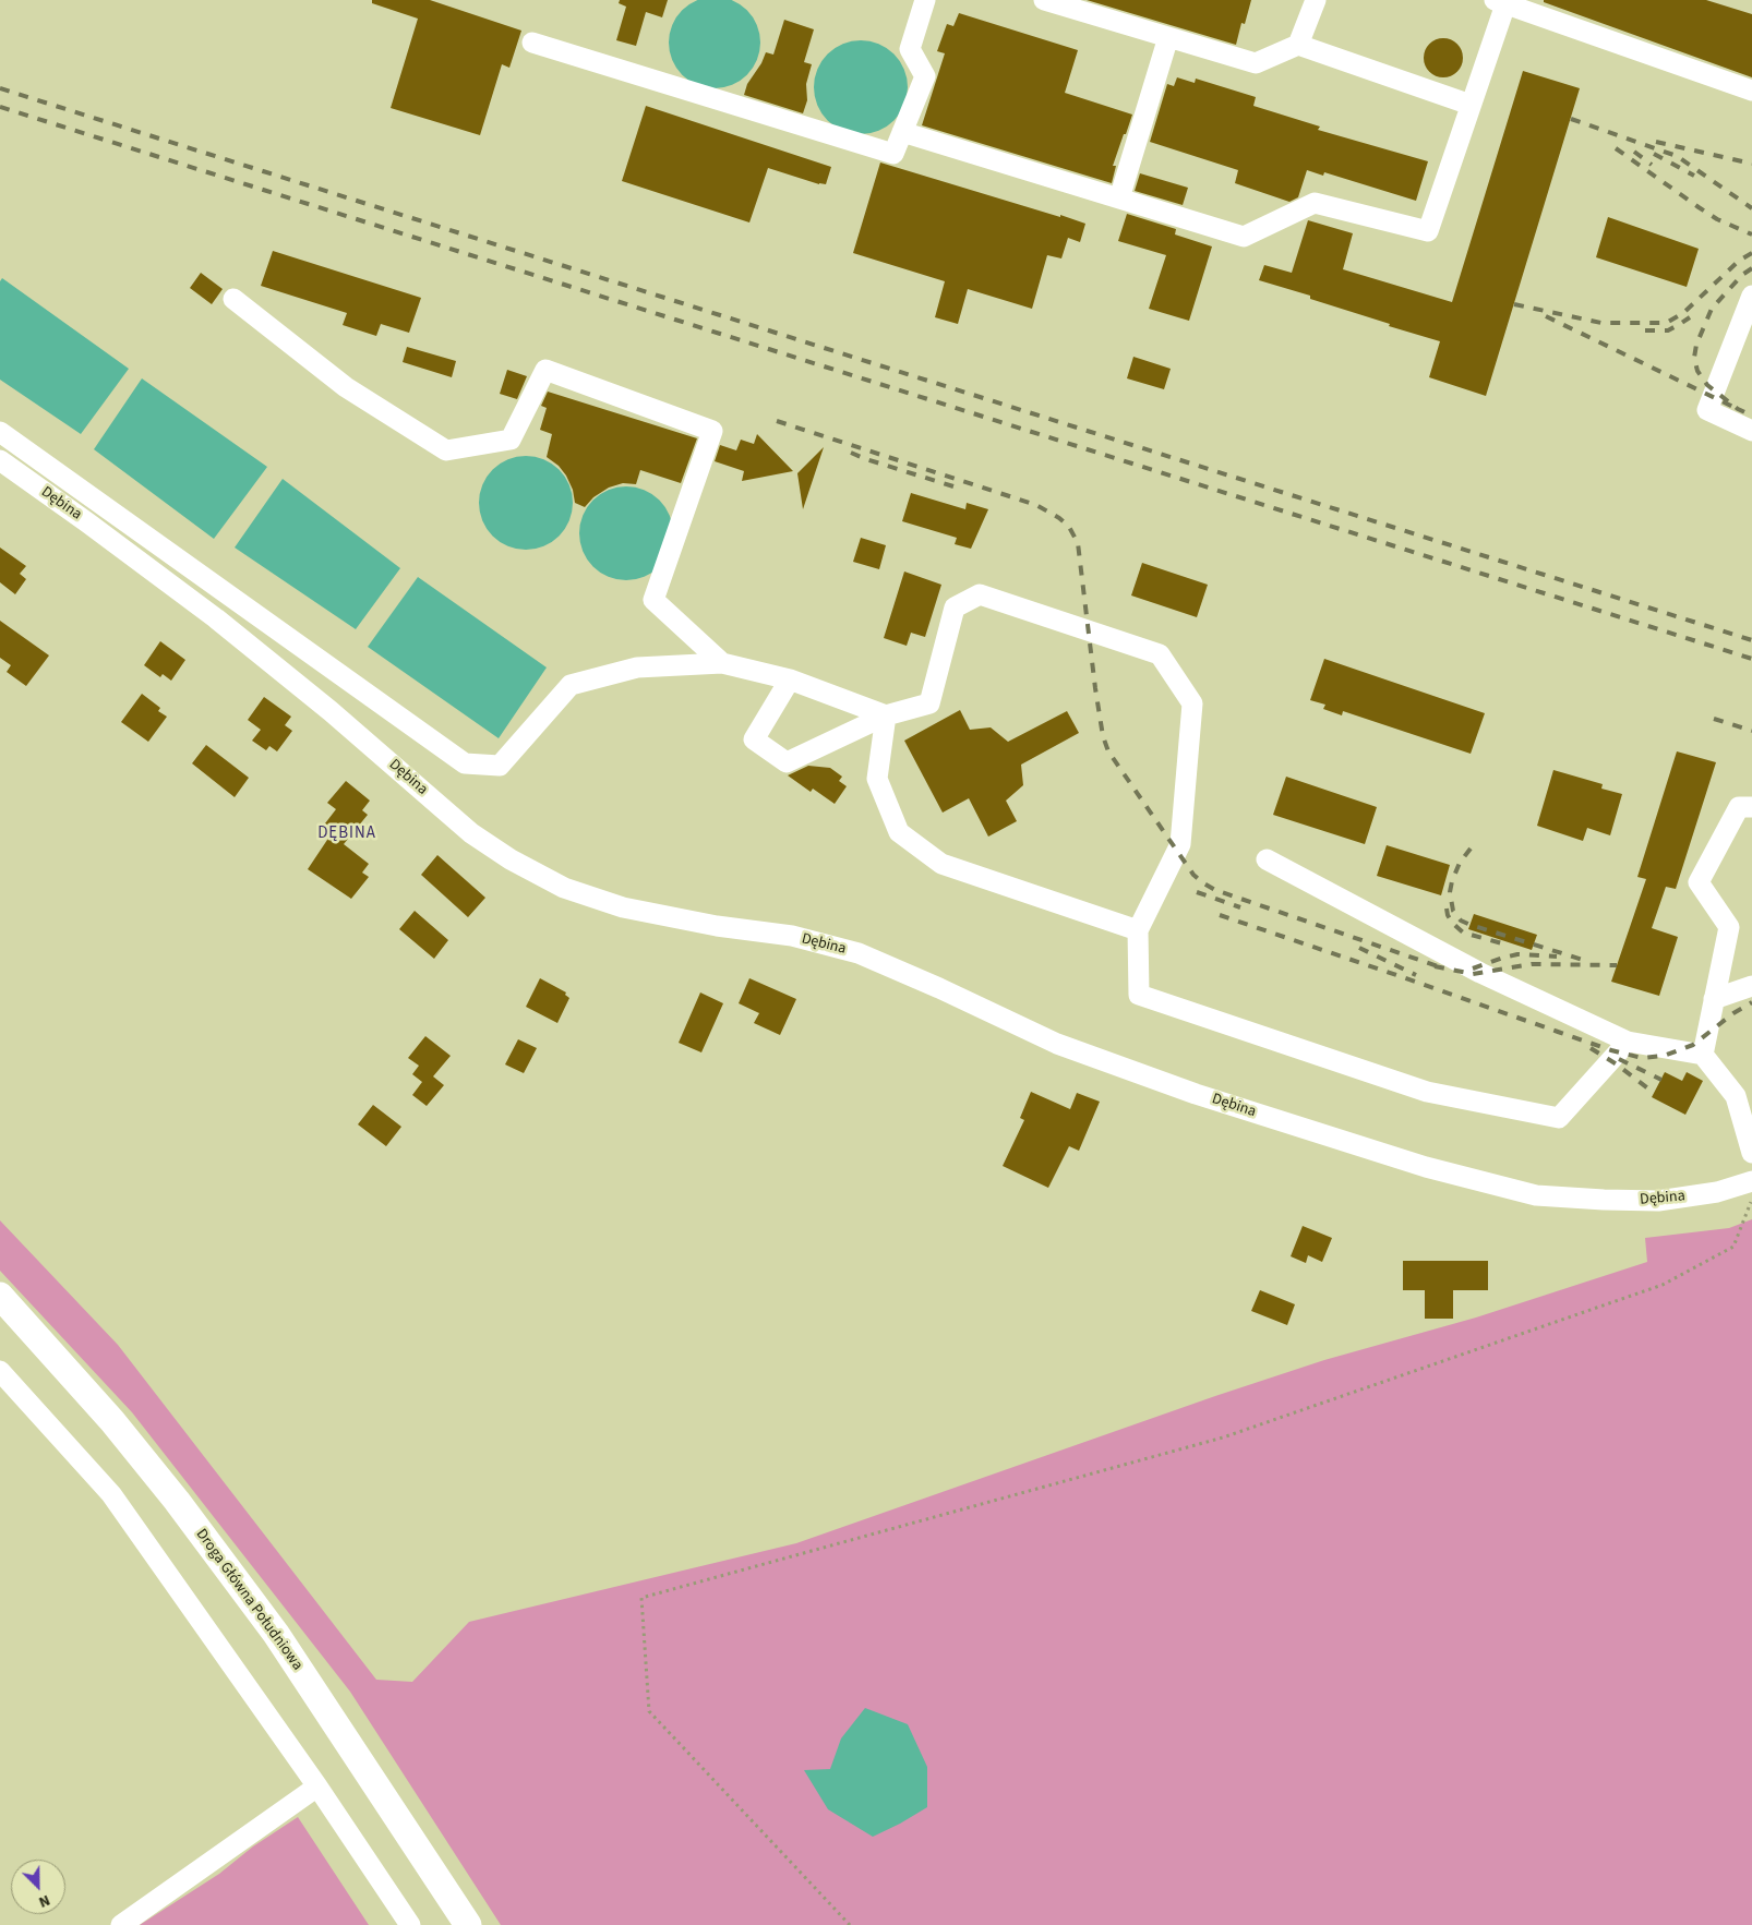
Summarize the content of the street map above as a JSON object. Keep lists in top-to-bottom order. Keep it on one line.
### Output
{"streets":{"main road":["Droga Główna Południowa"],"street":["Dębina"]},"districts":["DĘBINA"],"north":"bottom right"}
